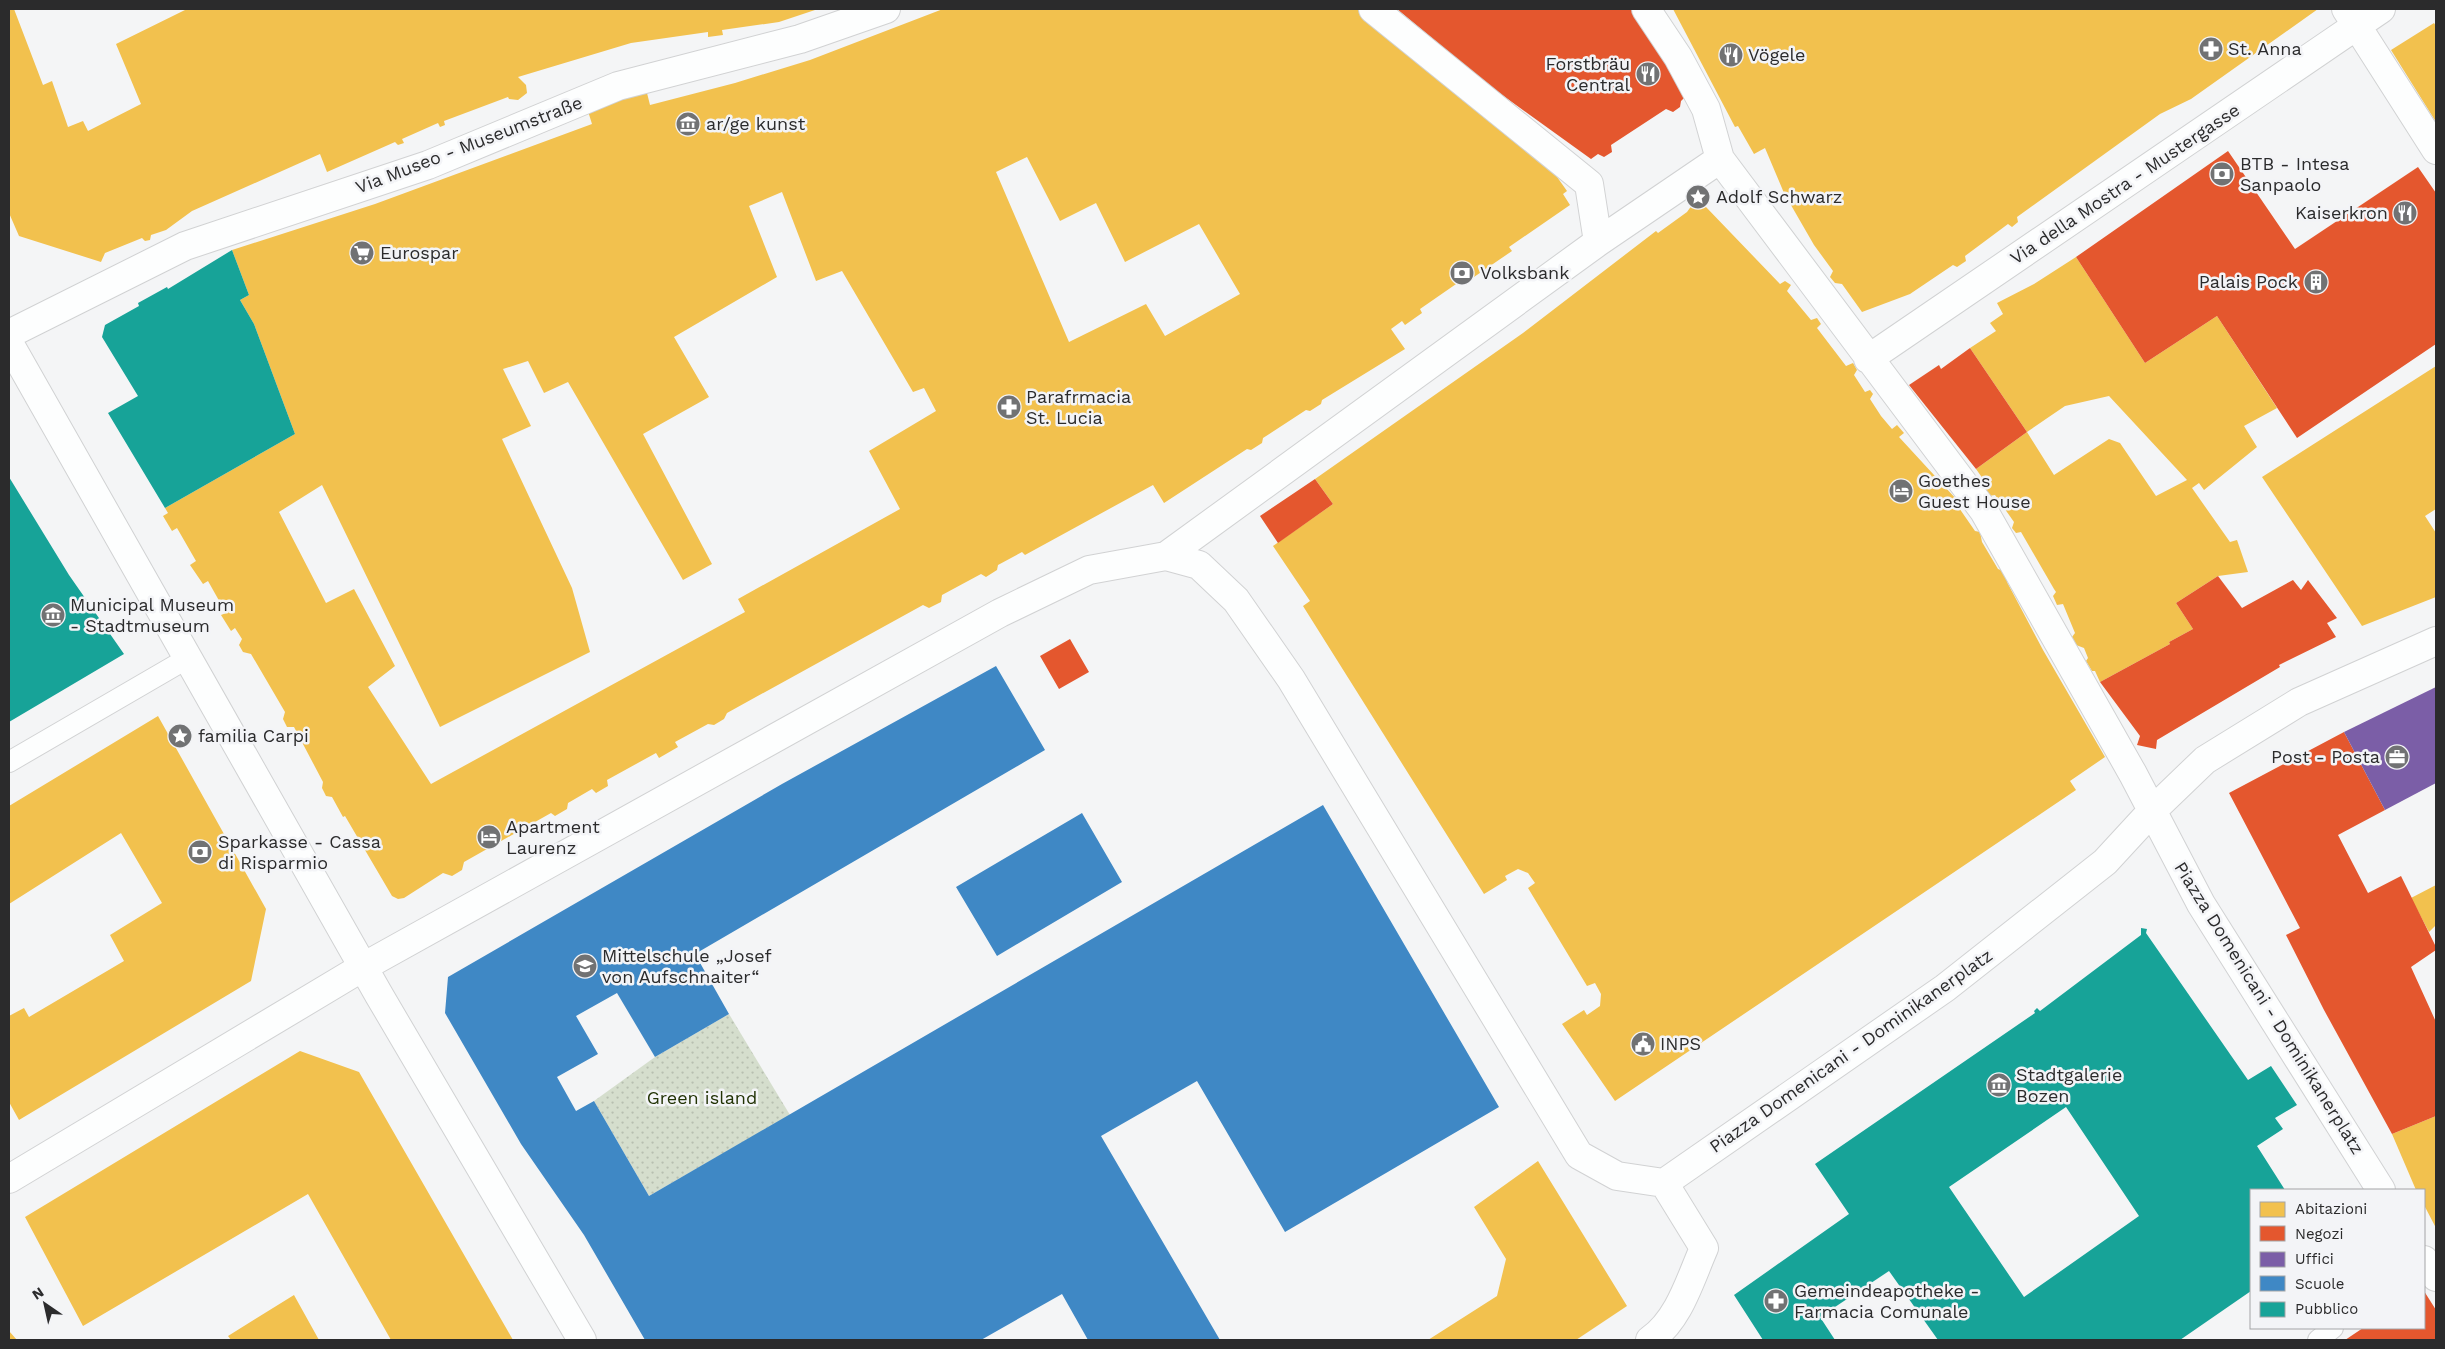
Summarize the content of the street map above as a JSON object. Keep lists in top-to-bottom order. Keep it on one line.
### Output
{"streets":{"street":["Via Museo - Museumstraße","Via della Mostra - Mustergasse","Piazza Domenicani - Dominikanerplatz"]},"parks":["Green island"],"places":{"pharmacy":["St. Anna","Parafrmacia St. Lucia","Gemeindeapotheke - Farmacia Comunale"],"restaurant":["Vögele","Forstbräu Central","Kaiserkron"],"museum":["ar/ge kunst","Municipal Museum - Stadtmuseum","Stadtgalerie Bozen"],"bank":["BTB - Intesa Sanpaolo","Volksbank","Sparkasse - Cassa di Risparmio"],"place":["Adolf Schwarz","familia Carpi"],"supermarket":["Eurospar"],"building":["Palais Pock"],"hotel":["Goethes Guest House","Apartment Laurenz"],"office":["Post - Posta"],"school or university":["Mittelschule „Josef von Aufschnaiter“"],"public building":["INPS"]},"legend":["Abitazioni","Negozi","Uffici","Scuole","Pubblico"],"north":"top left"}
